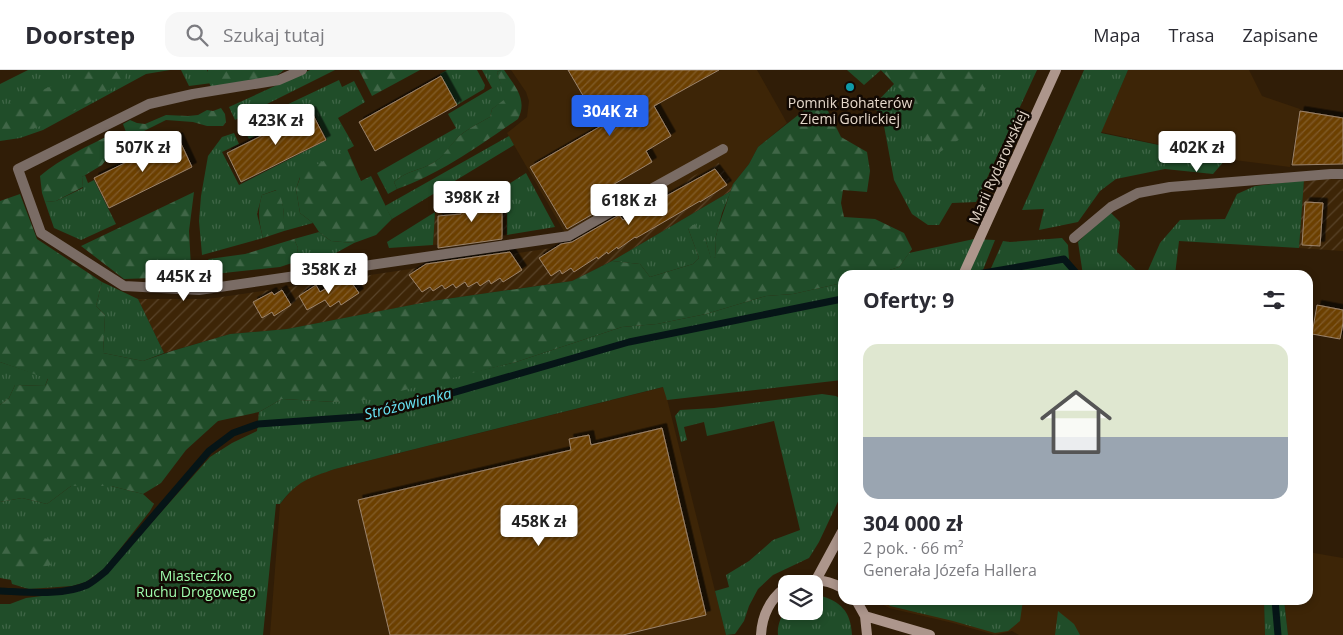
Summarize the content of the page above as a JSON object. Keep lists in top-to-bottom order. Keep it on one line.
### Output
{"streets":{"street":["Marii Rydarowskiej"]},"water":["Stróżowianka"],"parks":["Miasteczko Ruchu Drogowego"],"places":["Pomnik Bohaterów Ziemi Gorlickiej"],"page":{"header":"Doorstep","search":"Szukaj tutaj","nav":["Mapa","Trasa","Zapisane"],"price":["304K zł","423K zł","507K zł","402K zł","398K zł","618K zł","358K zł","445K zł","458K zł"],"heading":"Oferty: 9","list":[{"name":"304 000 zł","note":"2 pok. · 66 m² · Generała Józefa Hallera"}]}}
